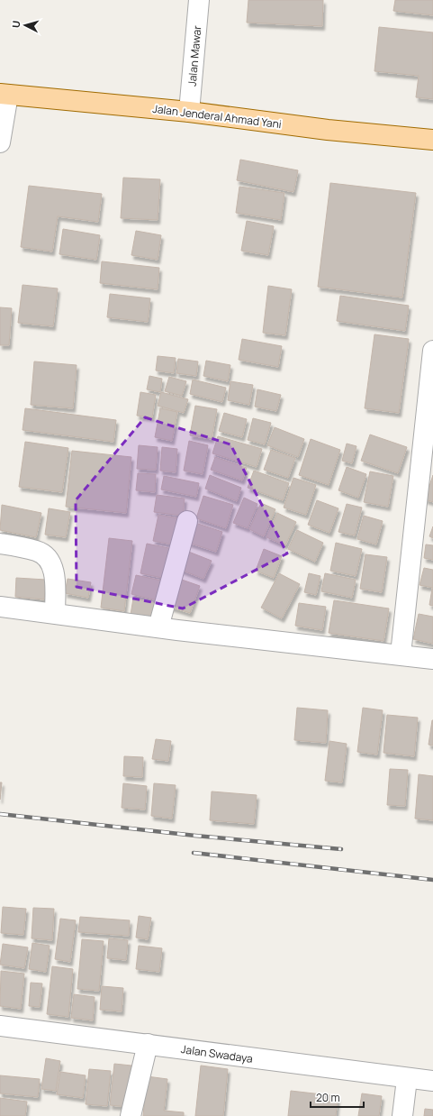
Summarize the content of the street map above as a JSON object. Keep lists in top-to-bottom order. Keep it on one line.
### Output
{"streets":{"main road":["Jalan Jenderal Ahmad Yani"],"street":["Jalan Mawar","Jalan Swadaya"]},"crossings":[["Jalan Mawar","Jalan Jenderal Ahmad Yani"]],"scale_bar":"20 m","north":"left"}
